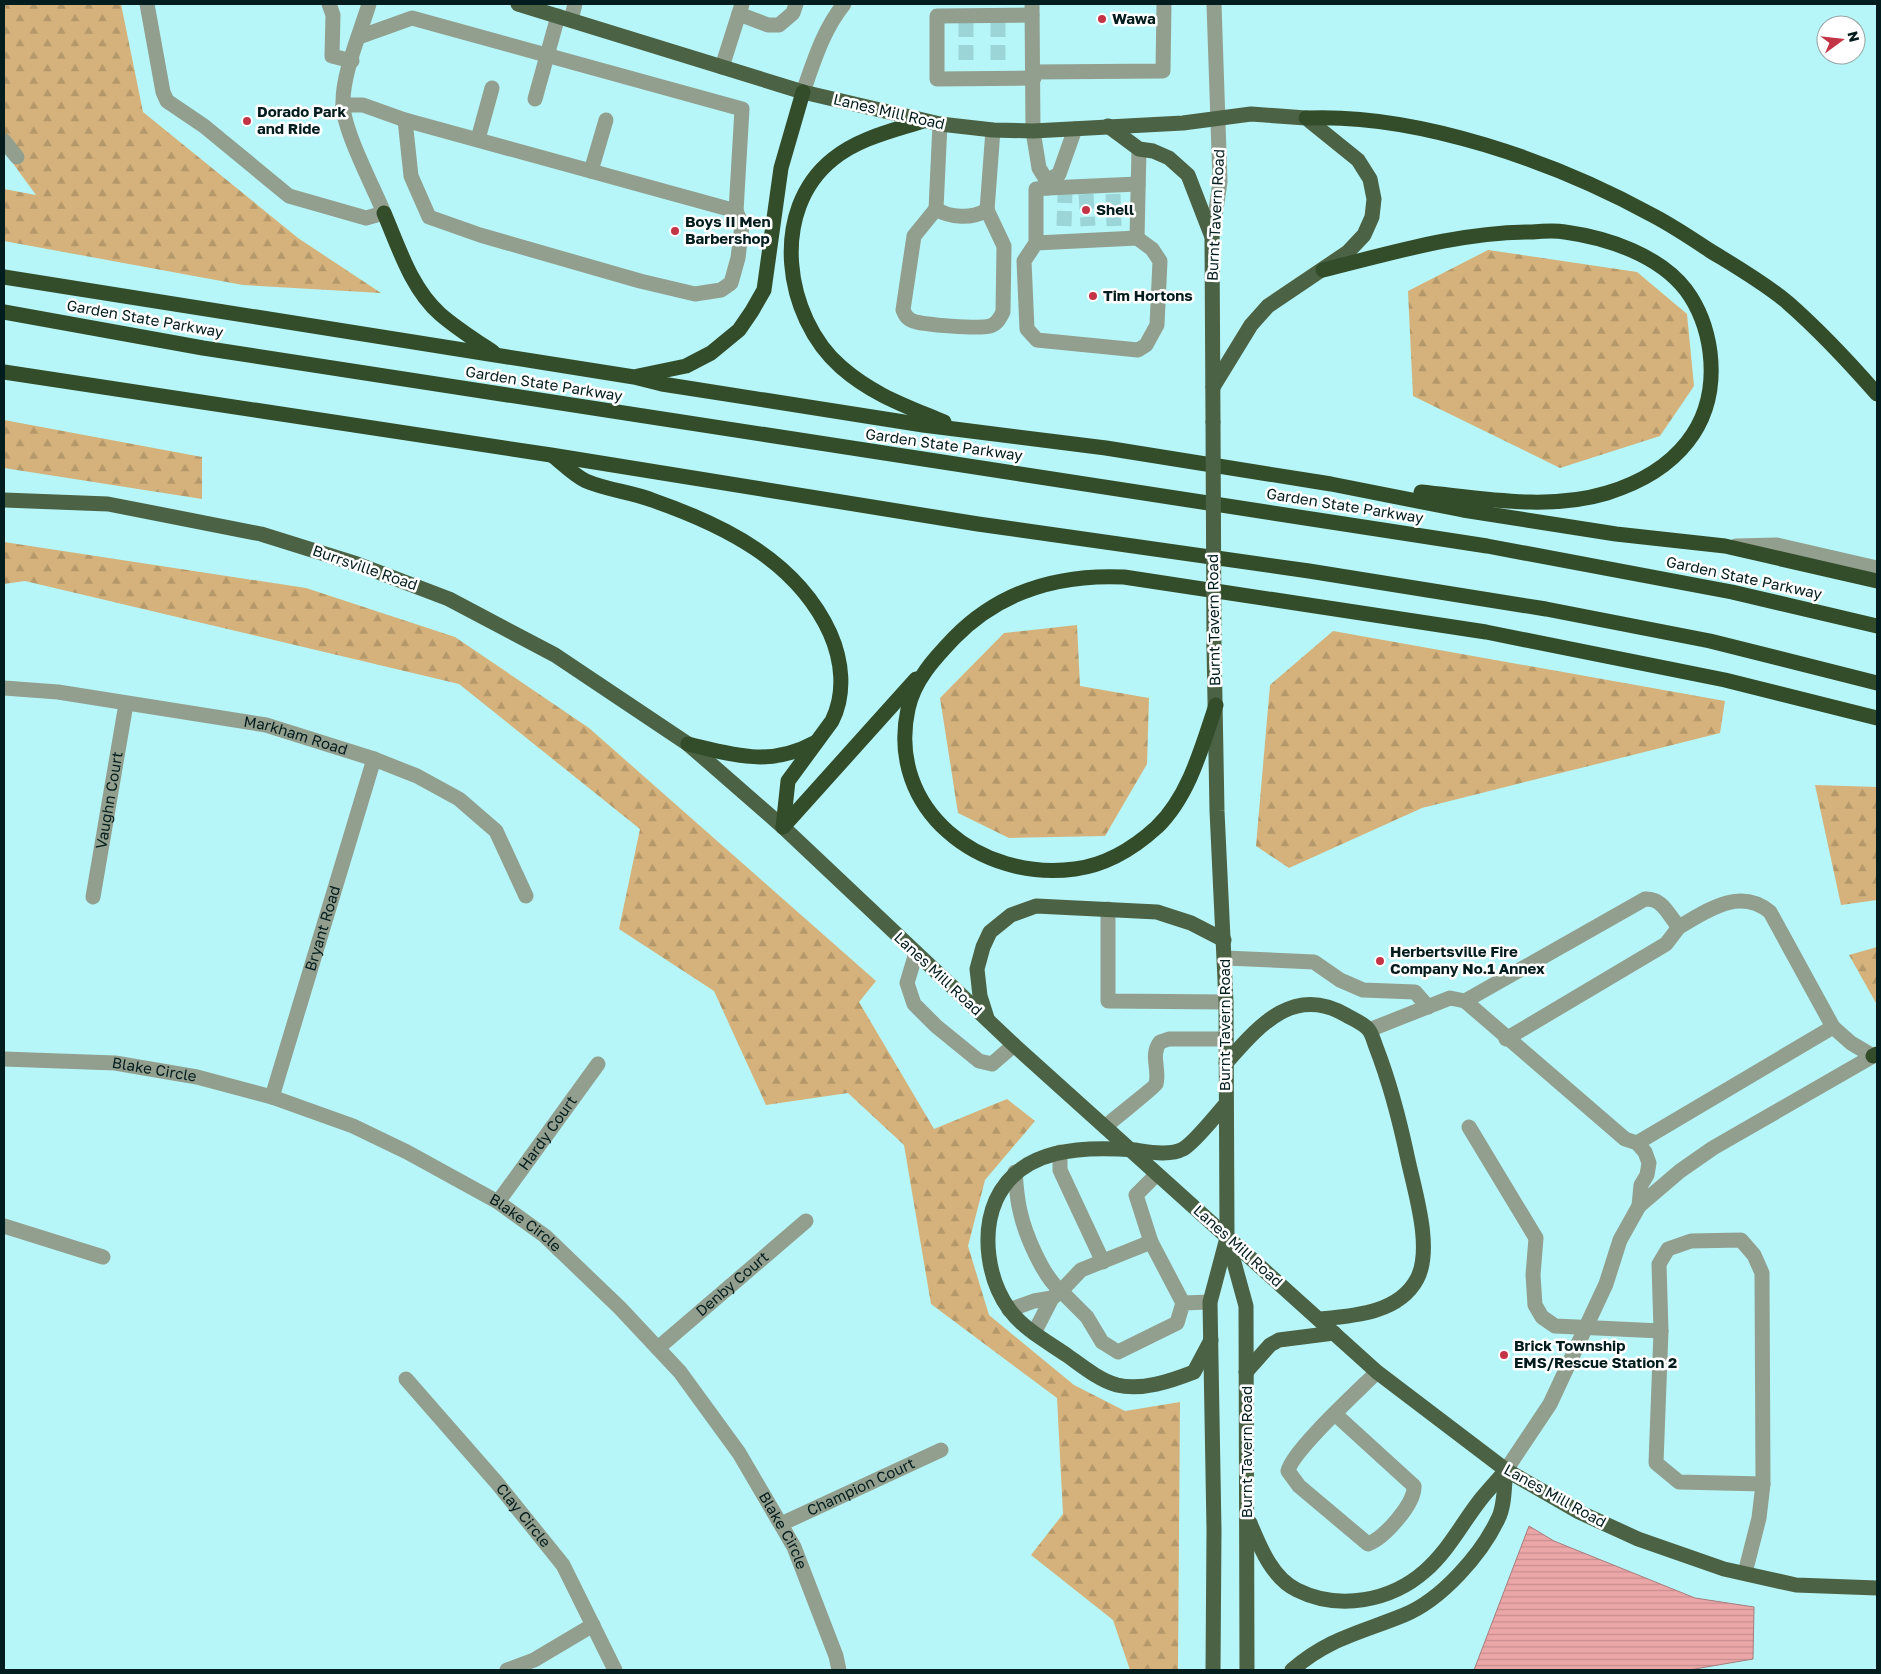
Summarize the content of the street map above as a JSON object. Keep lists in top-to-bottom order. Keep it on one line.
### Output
{"streets":{"highway":["Garden State Parkway"],"main road":["Lanes Mill Road","Burnt Tavern Road","Burrsville Road"],"street":["Markham Road","Vaughn Court","Bryant Road","Blake Circle","Hardy Court","Denby Court","Champion Court","Clay Circle"]},"crossings":[["Lanes Mill Road","Burnt Tavern Road"],["Lanes Mill Road","Burrsville Road"],["Markham Road","Vaughn Court"],["Markham Road","Bryant Road"],["Bryant Road","Blake Circle"],["Blake Circle","Hardy Court"],["Blake Circle","Denby Court"],["Blake Circle","Champion Court"]],"places":["Wawa","Dorado Park and Ride","Shell","Boys II Men Barbershop","Tim Hortons","Herbertsville Fire Company No.1 Annex","Brick Township EMS/Rescue Station 2"],"north":"right"}
